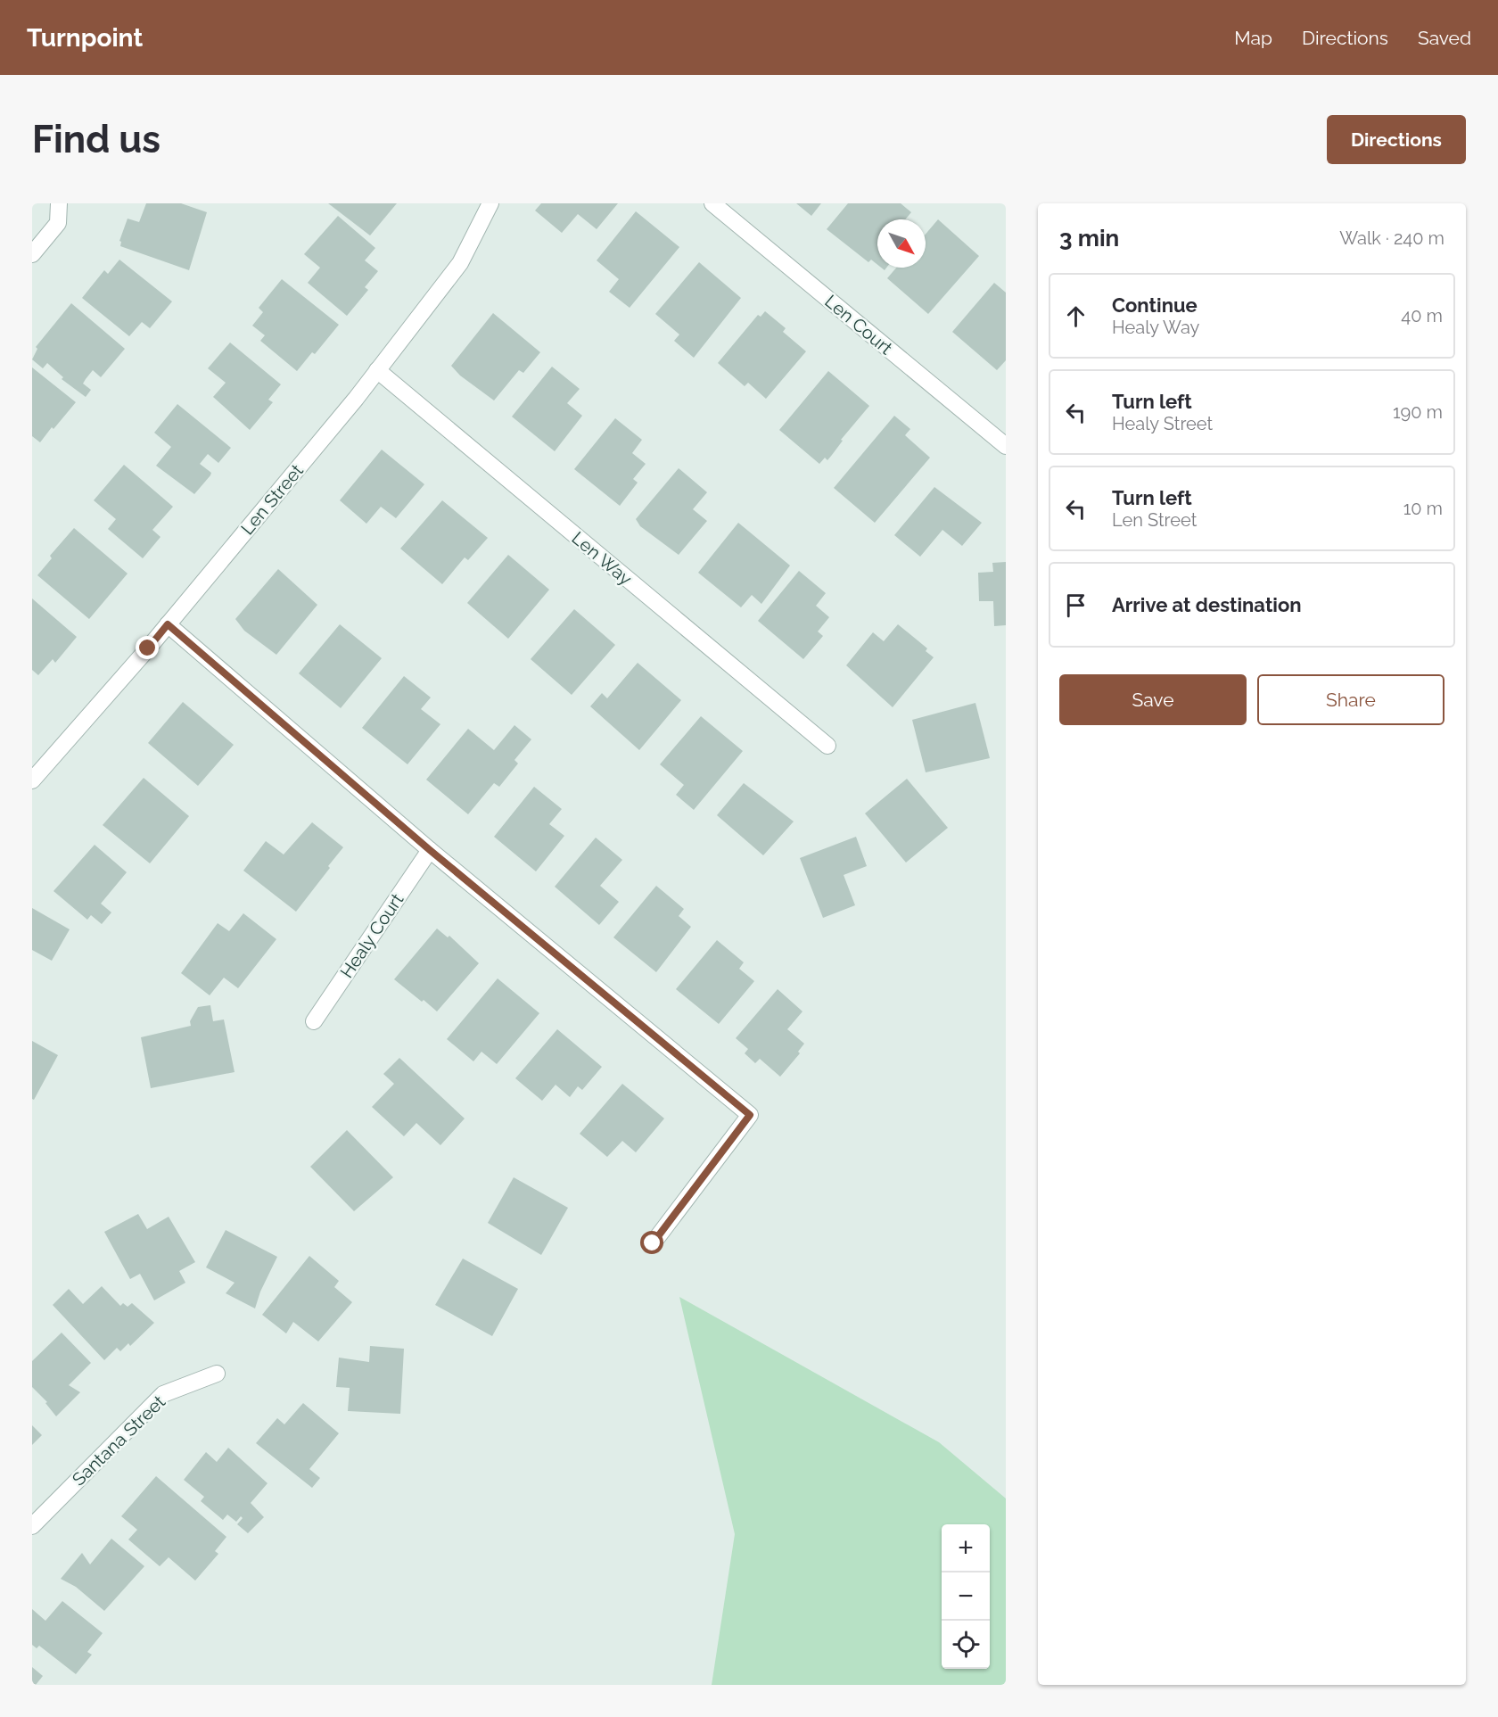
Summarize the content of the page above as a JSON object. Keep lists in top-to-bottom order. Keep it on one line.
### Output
{"streets":{"street":["Len Court","Len Street","Len Way","Healy Court","Santana Street"]},"crossings":[["Len Street","Len Way"]],"north":"bottom right","page":{"header":"Turnpoint","nav":["Map","Directions","Saved"],"buttons":["Directions",["Save","Share"]],"title":"Find us","heading":["3 min","Walk · 240 m"],"list":[["Continue","Healy Way","40 m"],["Turn left","Healy Street","190 m"],["Turn left","Len Street","10 m"],"Arrive at destination"],"map_buttons":["+","−"]}}
